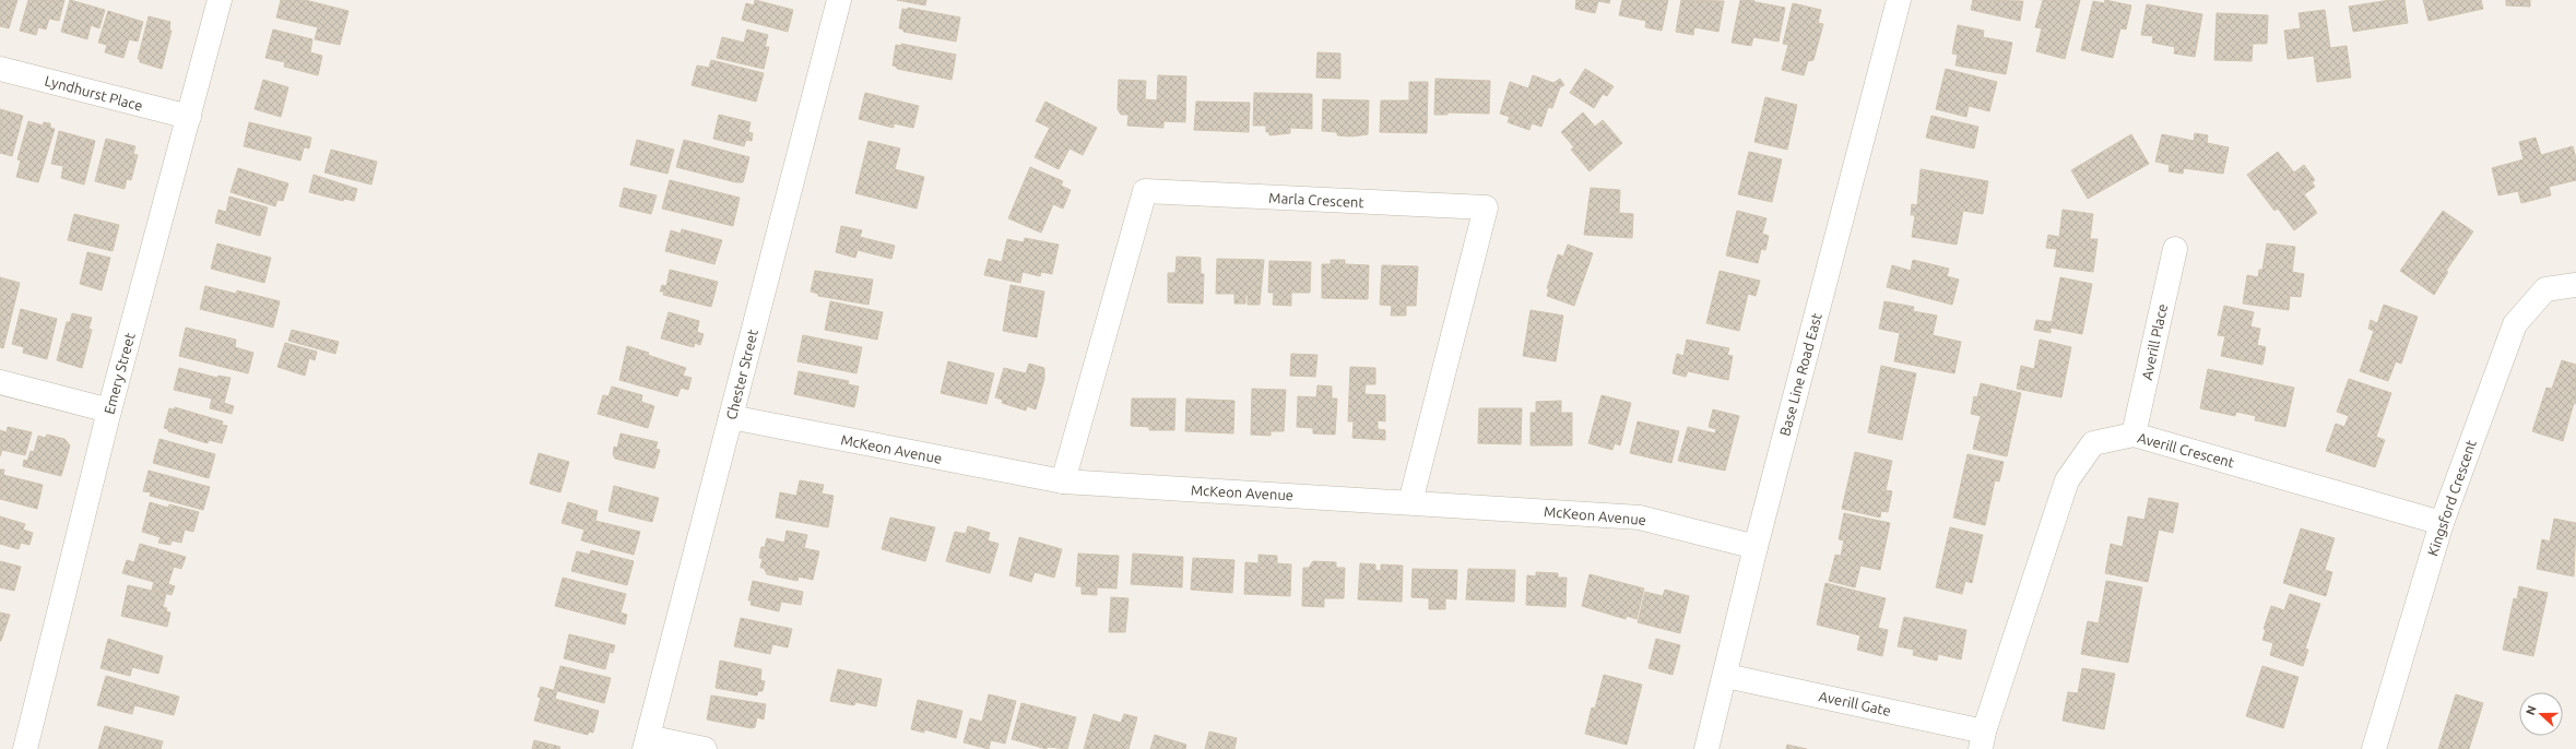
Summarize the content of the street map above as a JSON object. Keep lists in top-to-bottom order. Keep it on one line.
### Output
{"streets":{"street":["Lyndhurst Place","Marla Crescent","Averill Place","Emery Street","Chester Street","Base Line Road East","McKeon Avenue","Averill Crescent","Kingsford Crescent","Averill Gate"]},"crossings":[["Lyndhurst Place","Emery Street"],["Marla Crescent","McKeon Avenue"],["Averill Place","Averill Crescent"],["Chester Street","McKeon Avenue"],["Base Line Road East","McKeon Avenue"],["Base Line Road East","Averill Gate"],["Averill Crescent","Kingsford Crescent"],["Averill Crescent","Averill Gate"]],"north":"left"}
